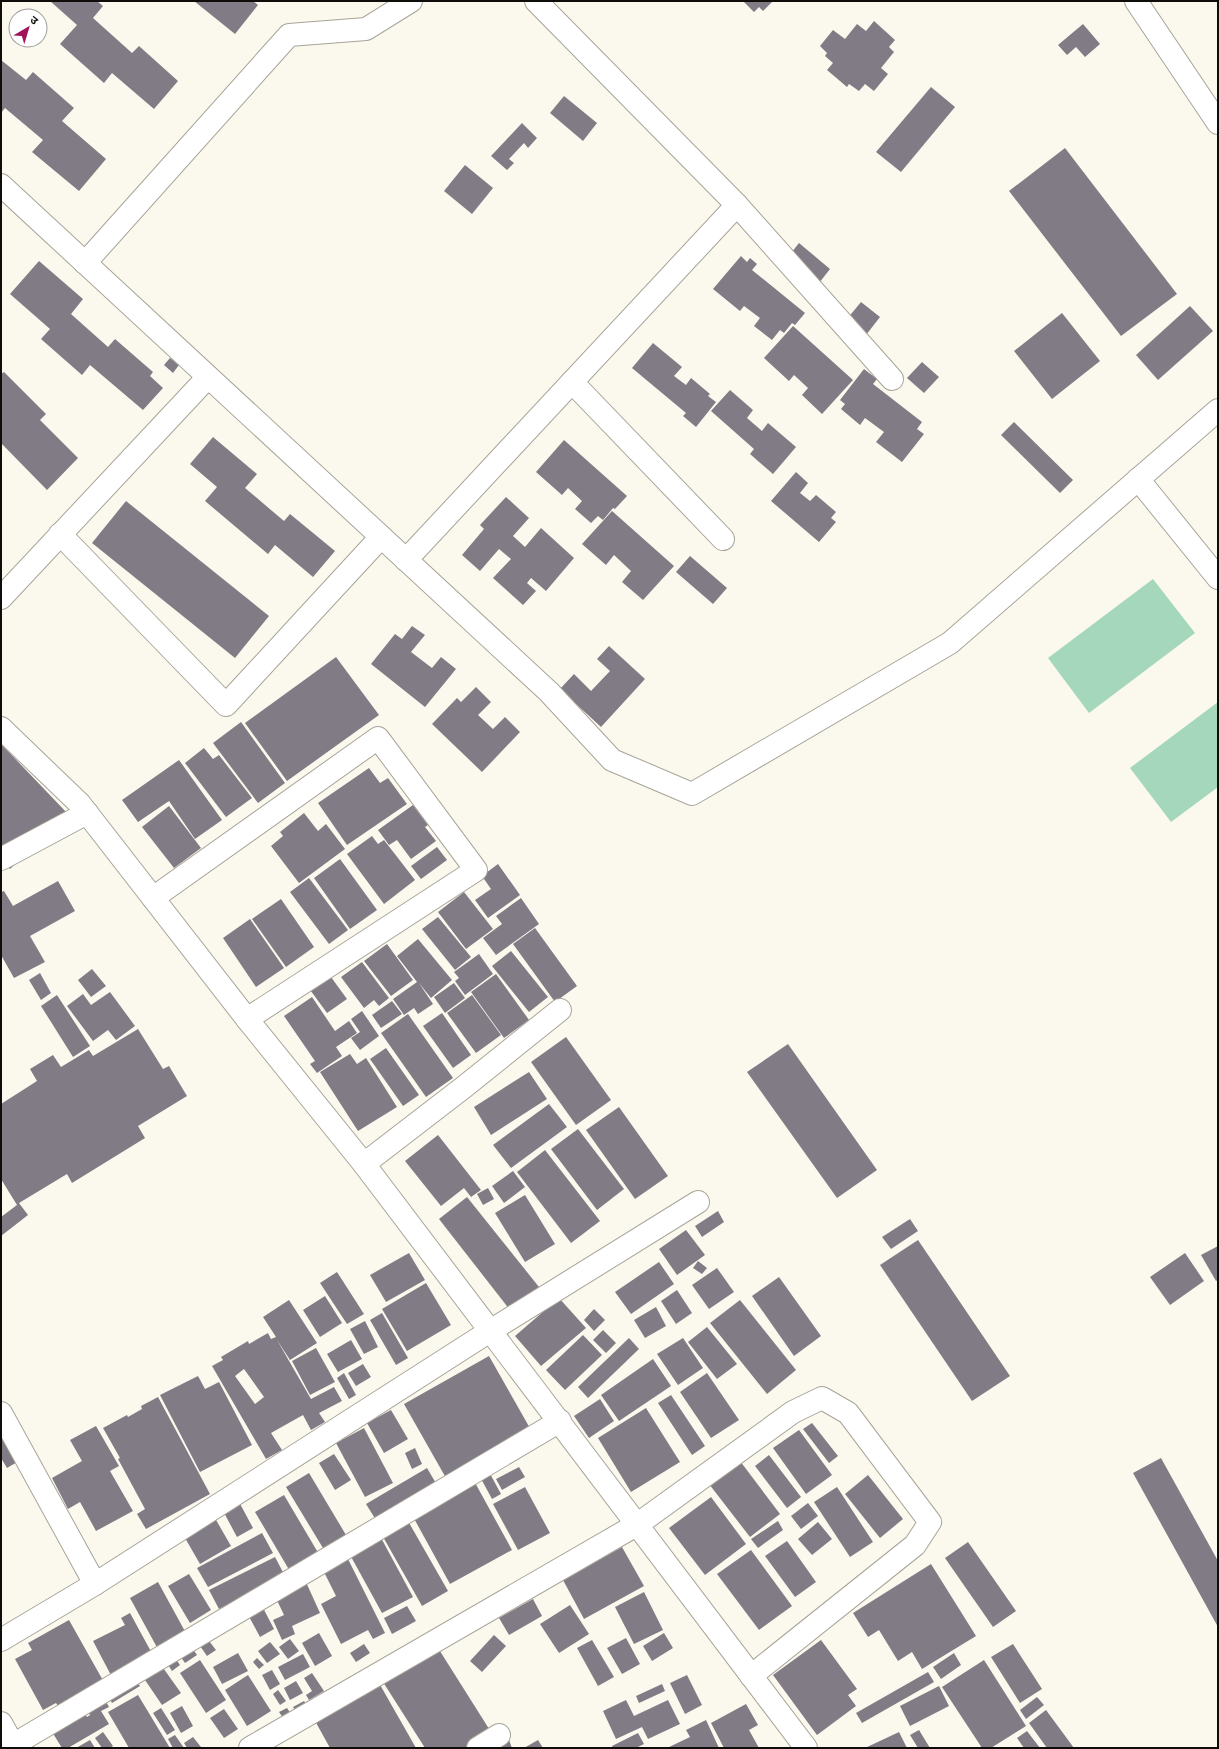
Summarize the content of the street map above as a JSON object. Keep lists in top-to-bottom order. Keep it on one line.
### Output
{"north":"top right"}
